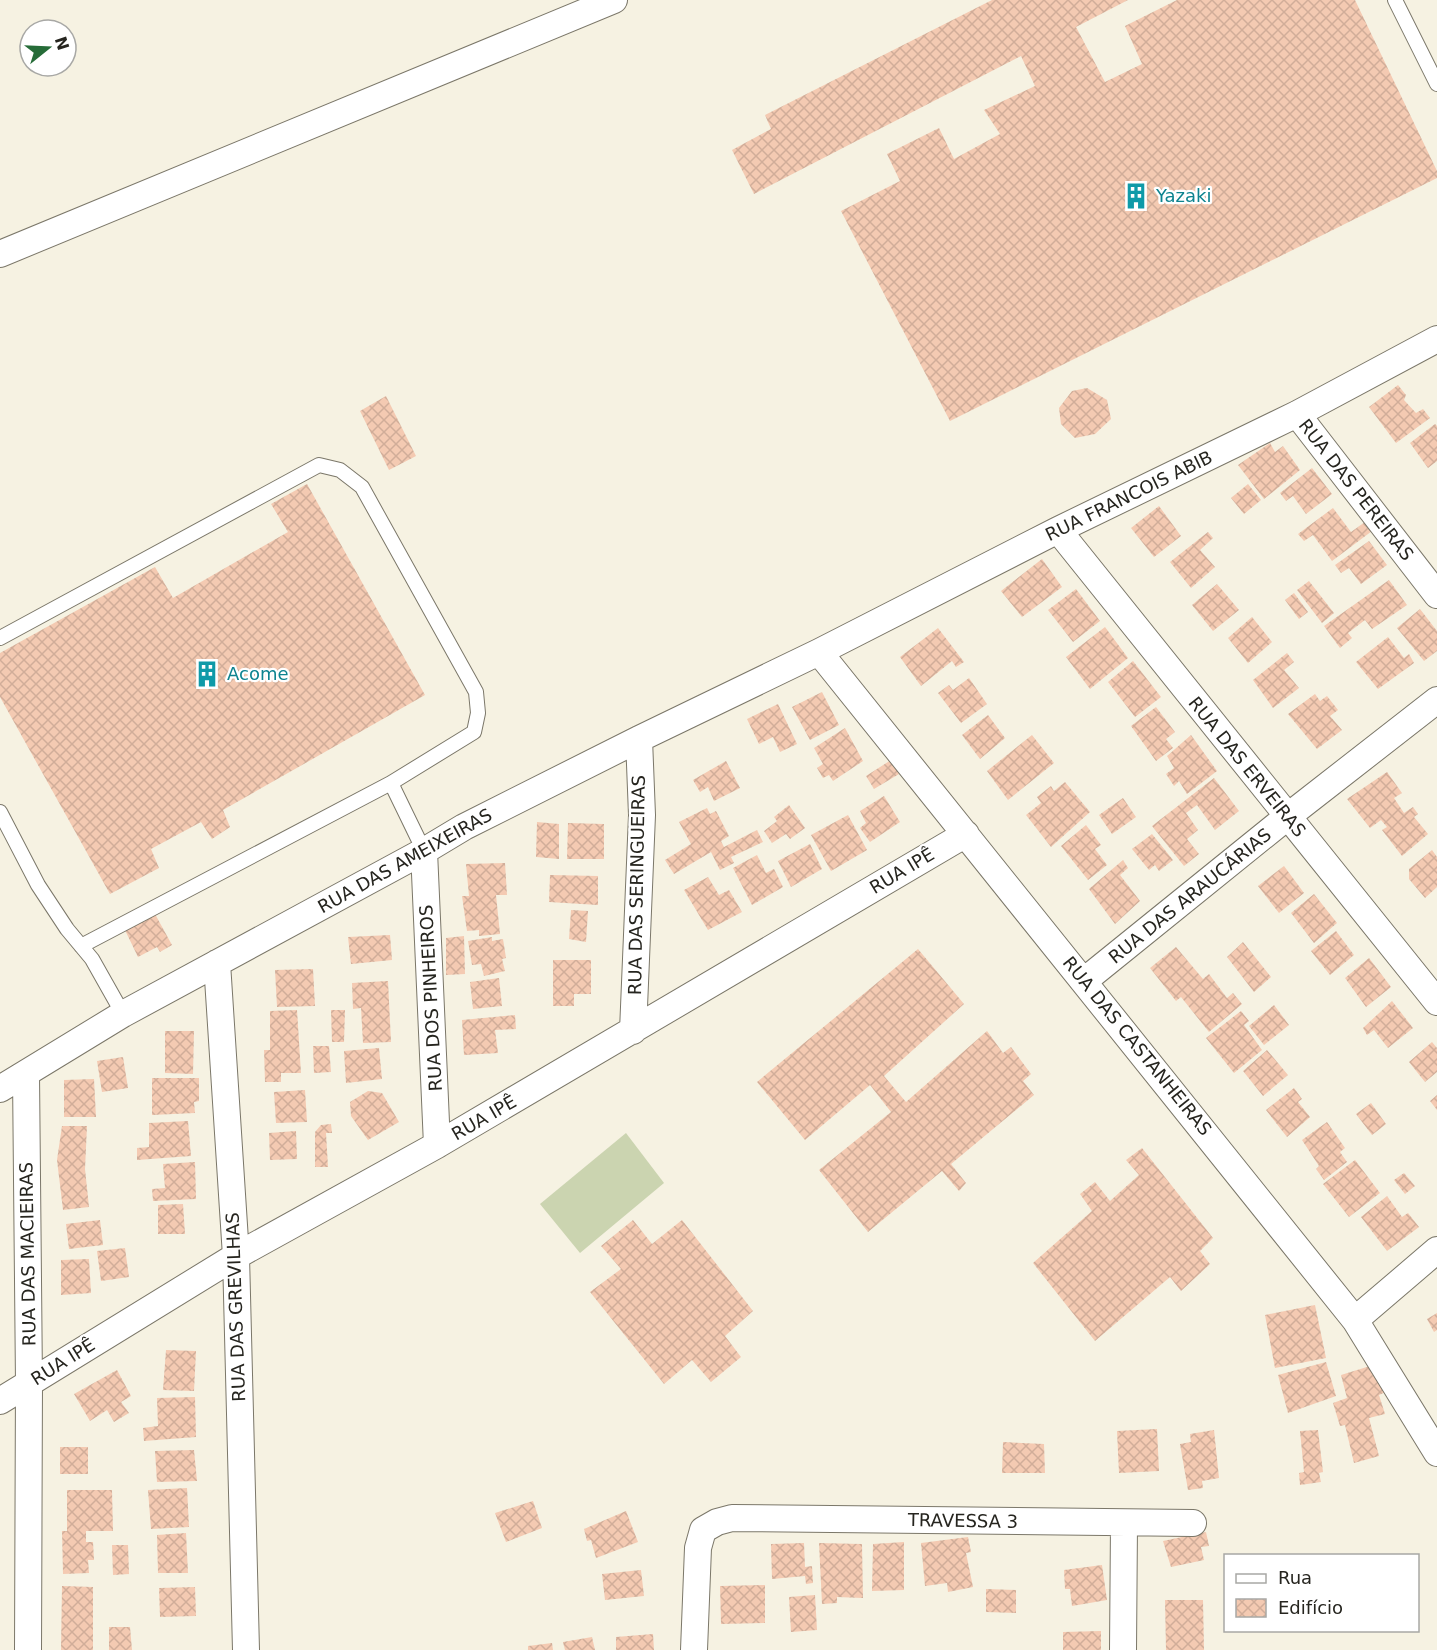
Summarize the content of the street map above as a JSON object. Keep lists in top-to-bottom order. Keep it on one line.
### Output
{"streets":{"street":["RUA DAS PEREIRAS","RUA FRANCOIS ABIB","RUA DAS ERVEIRAS","RUA DAS AMEIXEIRAS","RUA IPÊ","RUA DAS SERINGUEIRAS","RUA DAS ARAUCÁRIAS","RUA DOS PINHEIROS","RUA DAS CASTANHEIRAS","RUA DAS MACIEIRAS","RUA DAS GREVILHAS","TRAVESSA 3"]},"crossings":[["RUA DAS PEREIRAS","RUA FRANCOIS ABIB"],["RUA FRANCOIS ABIB","RUA DAS ERVEIRAS"],["RUA FRANCOIS ABIB","RUA DAS AMEIXEIRAS"],["RUA FRANCOIS ABIB","RUA DAS CASTANHEIRAS"],["RUA DAS ERVEIRAS","RUA DAS ARAUCÁRIAS"],["RUA DAS AMEIXEIRAS","RUA DAS SERINGUEIRAS"],["RUA DAS AMEIXEIRAS","RUA DOS PINHEIROS"],["RUA DAS AMEIXEIRAS","RUA DAS CASTANHEIRAS"],["RUA DAS AMEIXEIRAS","RUA DAS MACIEIRAS"],["RUA DAS AMEIXEIRAS","RUA DAS GREVILHAS"],["RUA IPÊ","RUA DAS SERINGUEIRAS"],["RUA IPÊ","RUA DOS PINHEIROS"],["RUA IPÊ","RUA DAS CASTANHEIRAS"],["RUA IPÊ","RUA DAS MACIEIRAS"],["RUA IPÊ","RUA DAS GREVILHAS"],["RUA DAS ARAUCÁRIAS","RUA DAS CASTANHEIRAS"]],"places":{"building":["Yazaki","Acome"]},"legend":["Rua","Edifício"],"north":"right"}
